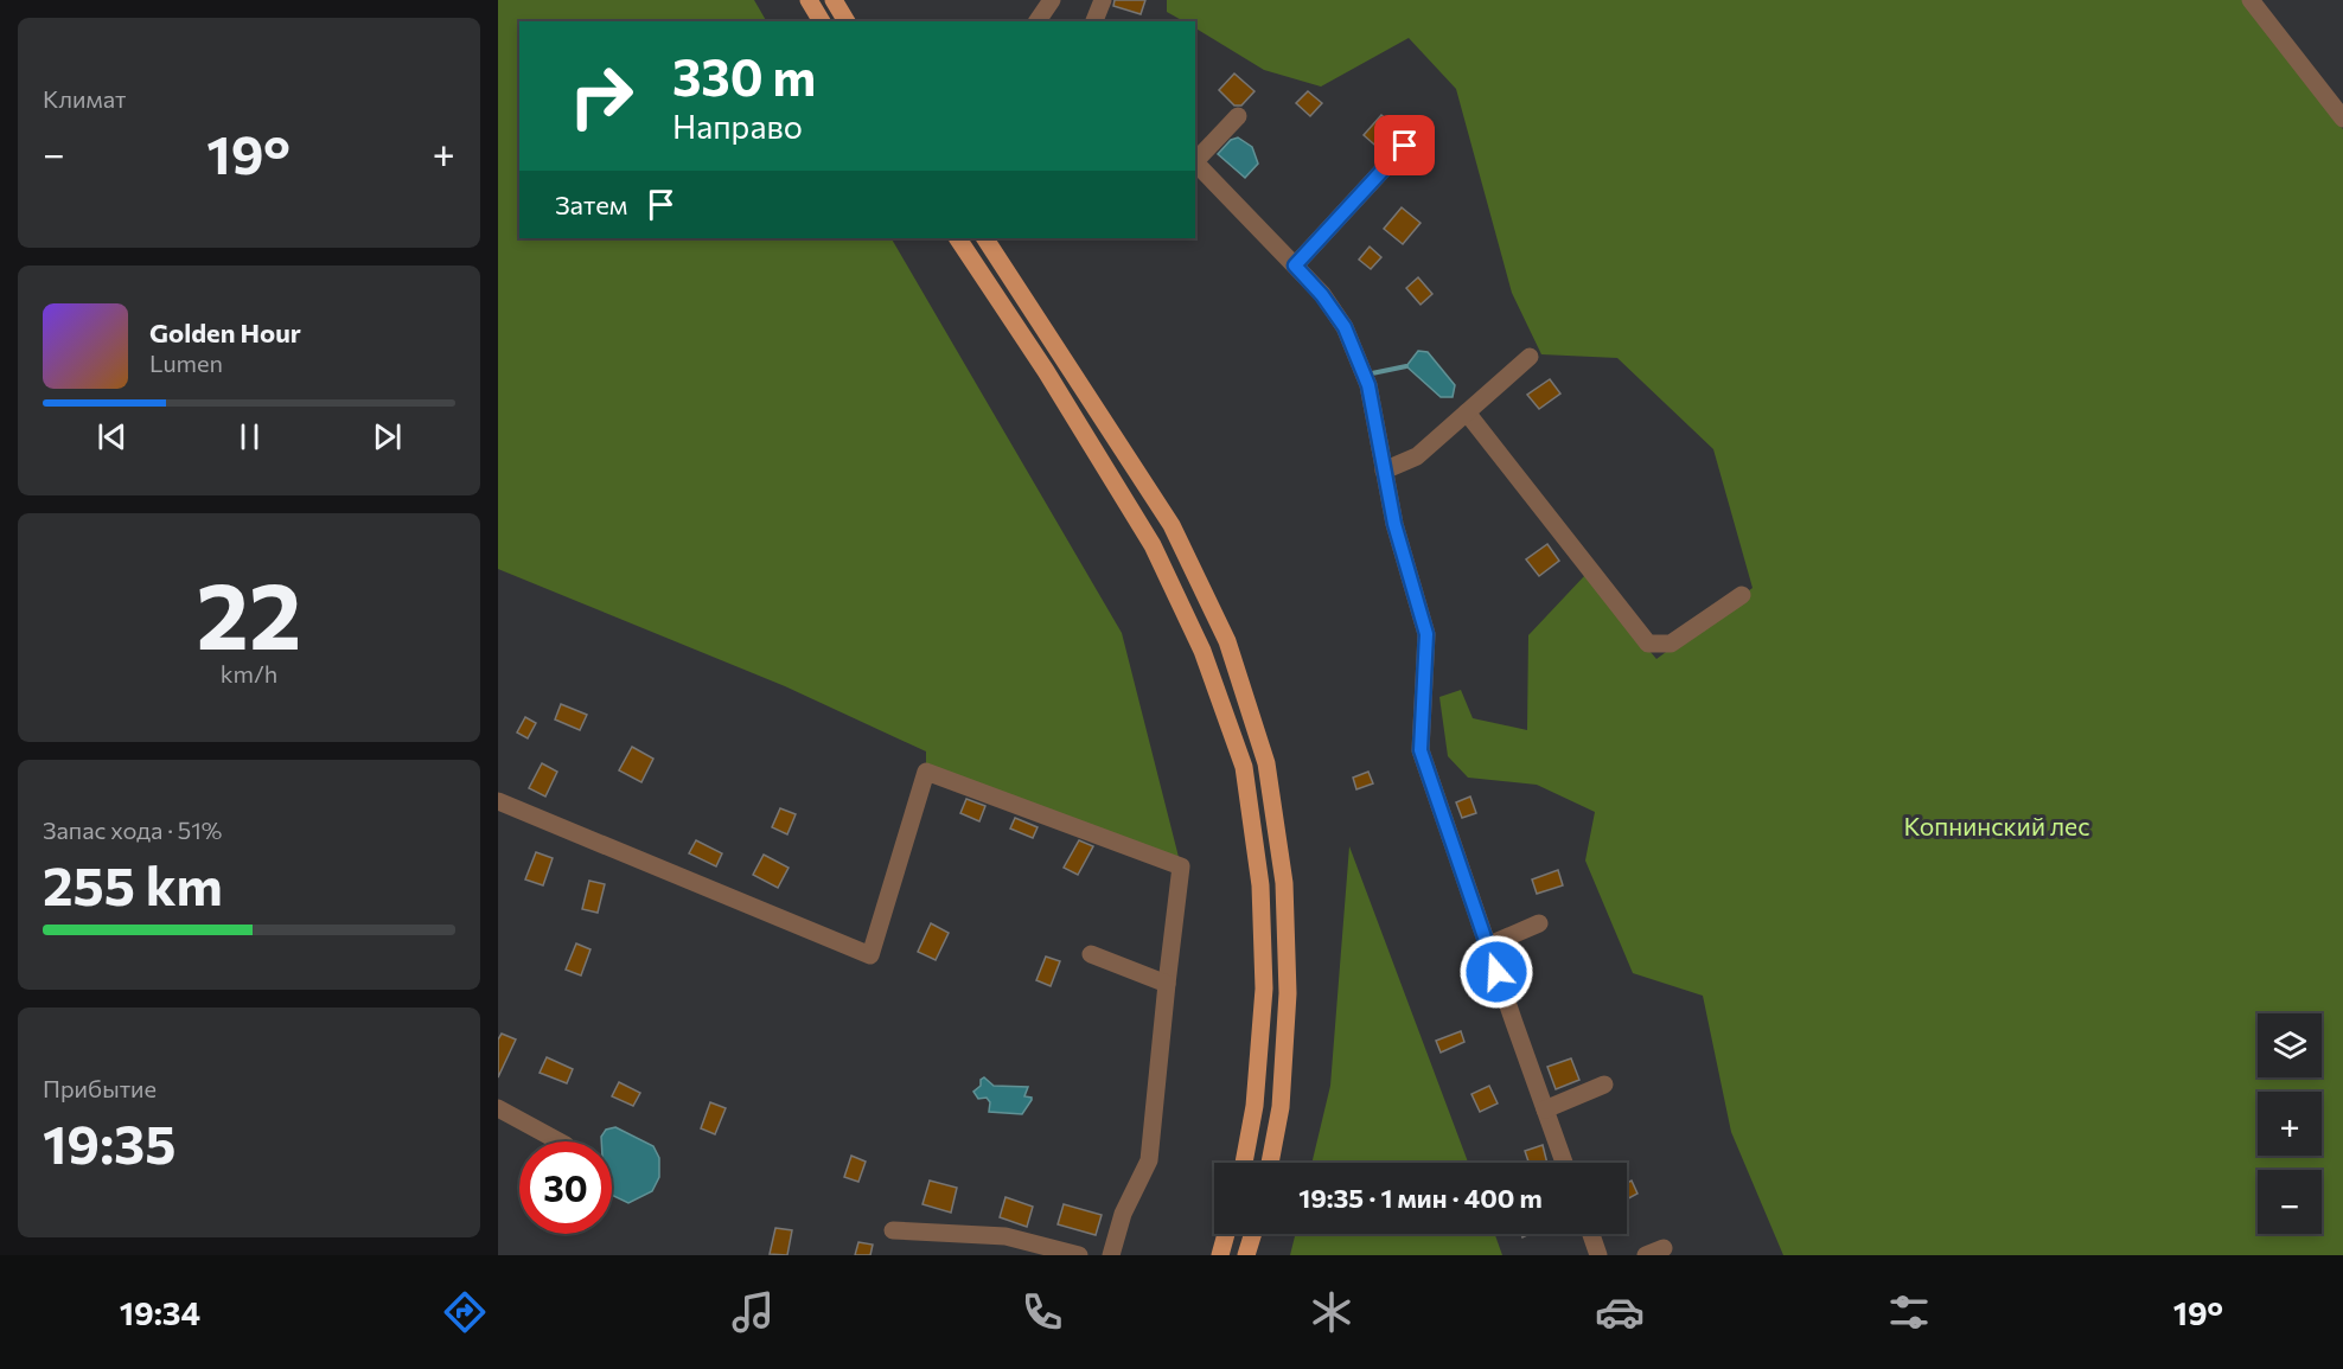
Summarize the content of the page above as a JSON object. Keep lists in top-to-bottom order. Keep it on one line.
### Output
{"parks":["Копнинский лес"],"page":{"tile":["Климат",["22","km/h"],["Запас хода · 51%","255 km"],["Прибытие","19:35"]],"turn":["330 m","Направо"],"heat":["−","19°","+"],"then":"Затем","song":["Golden Hour","Lumen"],"map_buttons":["+","−"],"limit":"30","trip":"19:35 · 1 мин · 400 m","tabs":["19:34","19°"]}}
